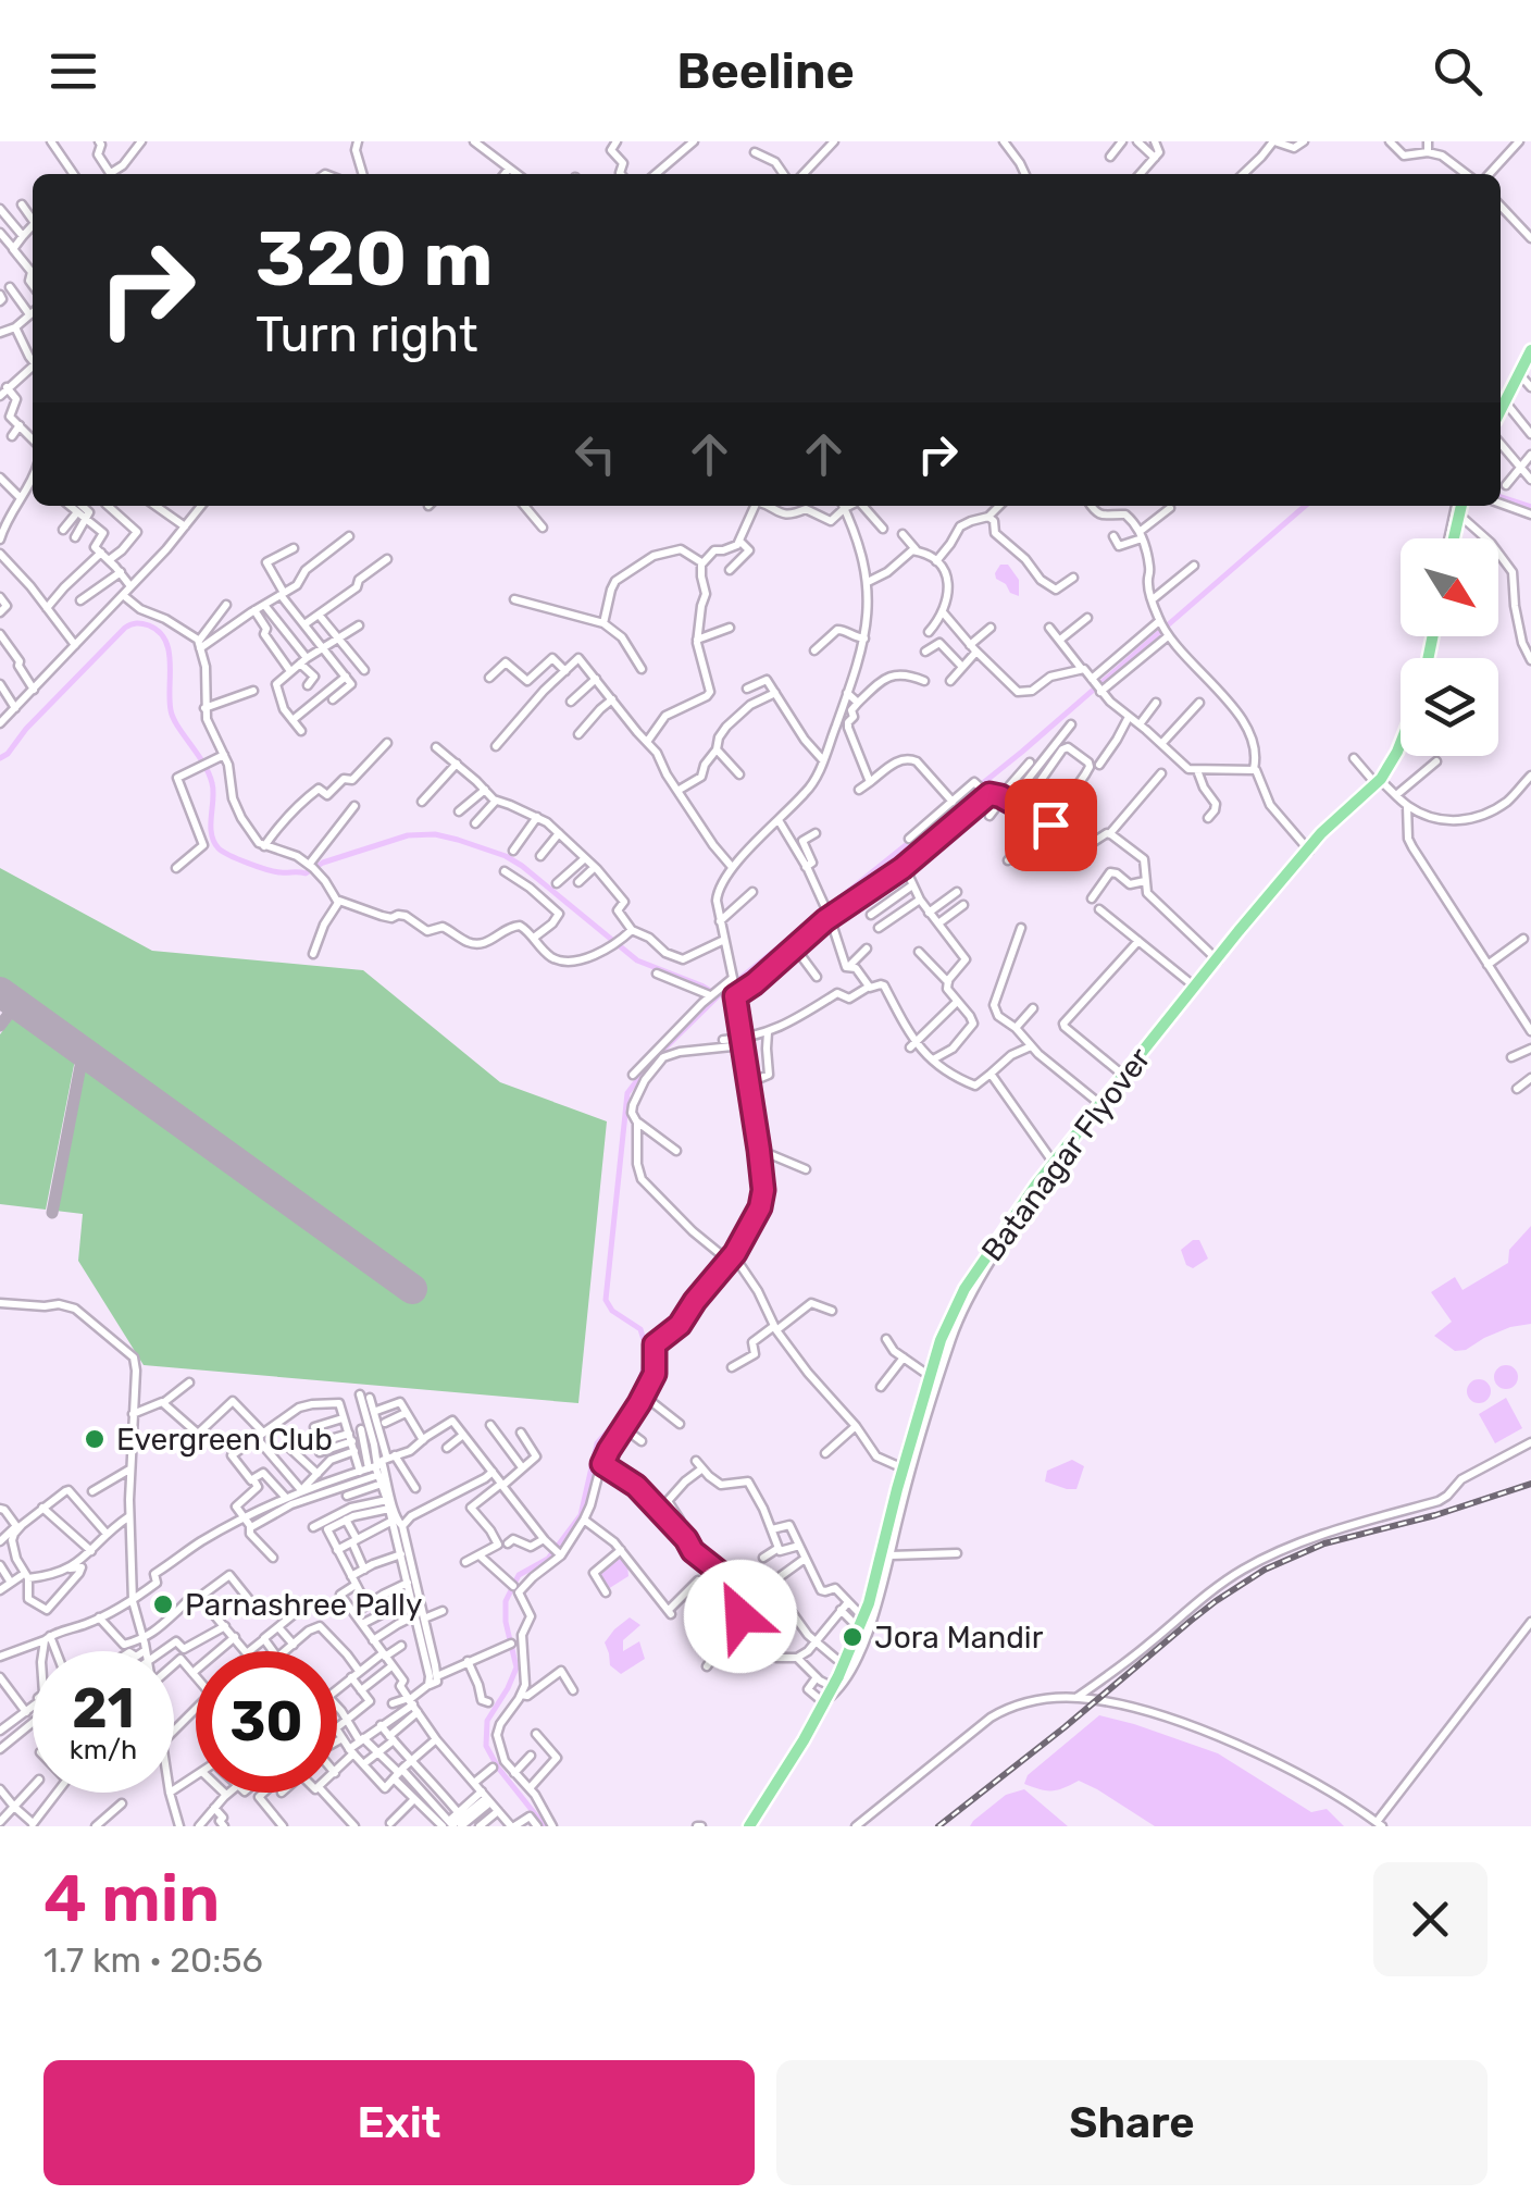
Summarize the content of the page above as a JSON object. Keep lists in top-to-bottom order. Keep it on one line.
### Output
{"streets":{"main road":["Batanagar Flyover"]},"places":["Evergreen Club","Parnashree Pally","Jora Mandir"],"north":"bottom right","page":{"header":"Beeline","turn":["320 m","Turn right"],"speed":"21 km/h","limit":"30","heading":["4 min","1.7 km · 20:56"],"buttons":["Exit","Share"]}}
